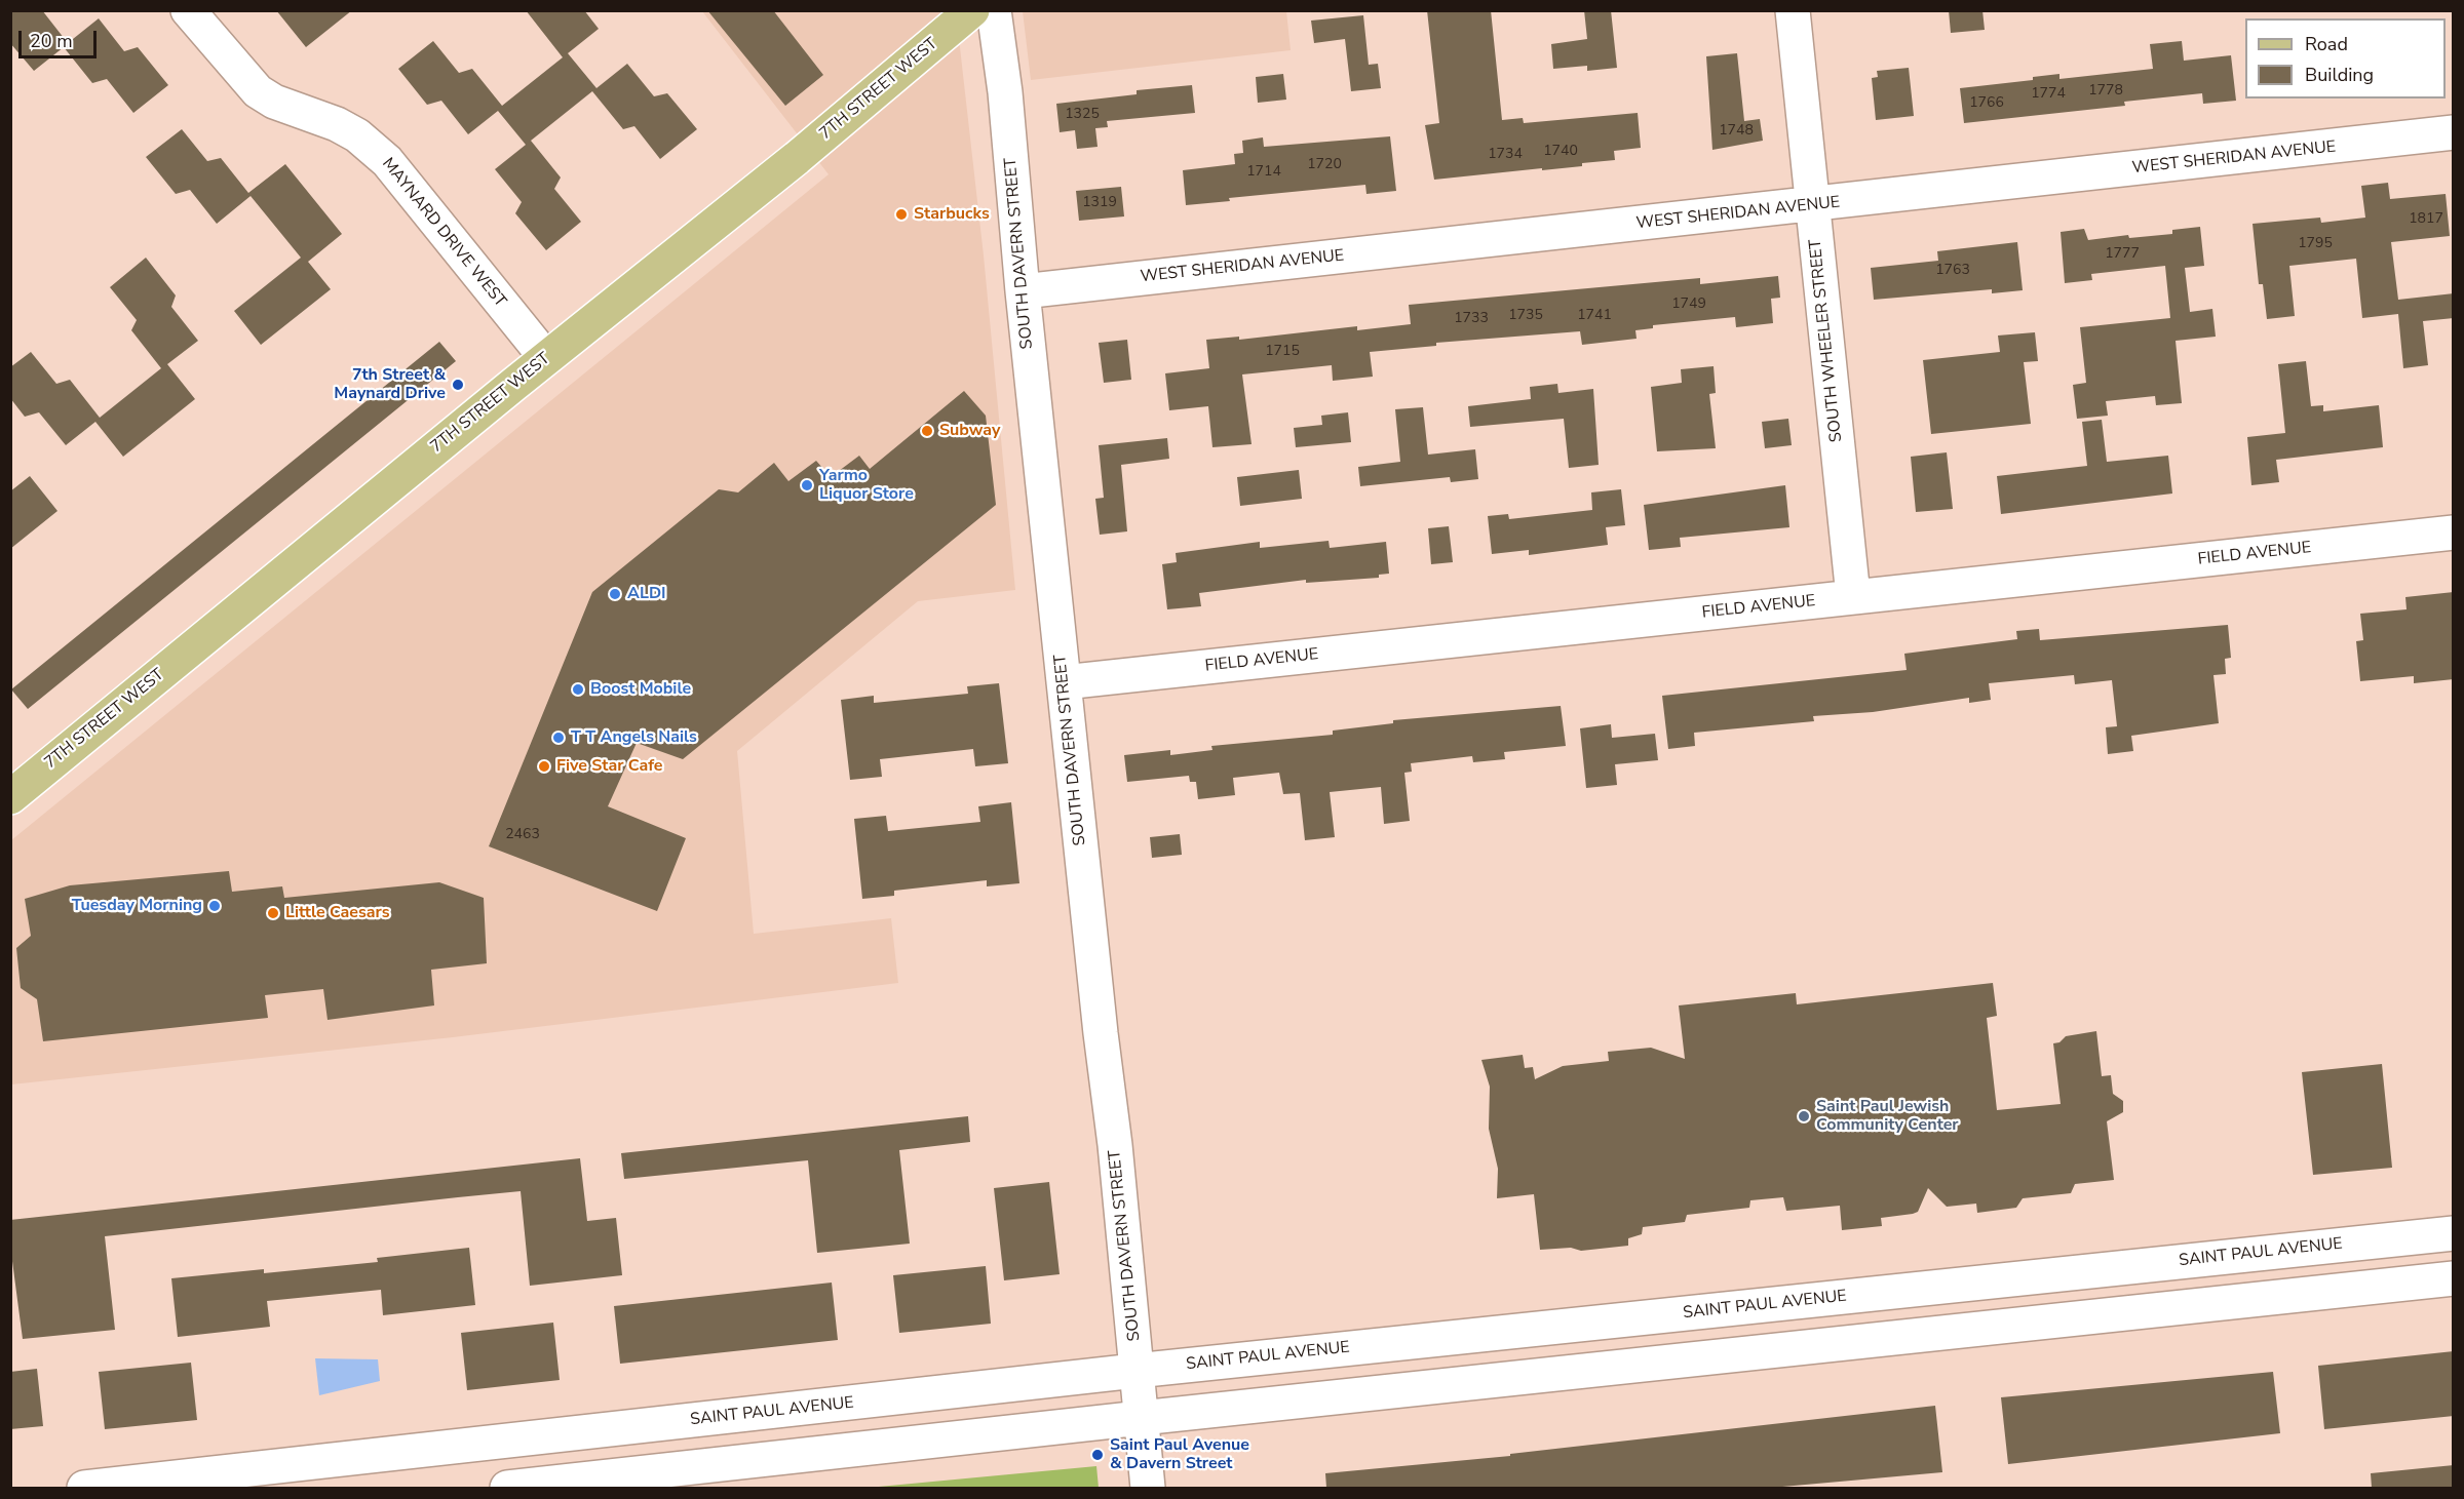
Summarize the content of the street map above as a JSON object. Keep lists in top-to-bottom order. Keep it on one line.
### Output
{"streets":{"main road":["7TH STREET WEST"],"street":["WEST SHERIDAN AVENUE","MAYNARD DRIVE WEST","SOUTH DAVERN STREET","SOUTH WHEELER STREET","FIELD AVENUE","SAINT PAUL AVENUE"]},"crossings":[["7TH STREET WEST","MAYNARD DRIVE WEST"],["WEST SHERIDAN AVENUE","SOUTH DAVERN STREET"],["WEST SHERIDAN AVENUE","SOUTH WHEELER STREET"],["SOUTH DAVERN STREET","FIELD AVENUE"],["SOUTH DAVERN STREET","SAINT PAUL AVENUE"],["SOUTH WHEELER STREET","FIELD AVENUE"]],"places":["Starbucks","7th Street & Maynard Drive","Subway","Yarmo Liquor Store","ALDI","Boost Mobile","T T Angels Nails","Five Star Cafe","Tuesday Morning","Little Caesars","Saint Paul Jewish Community Center","Saint Paul Avenue & Davern Street"],"house_numbers":["1778","1774","1766","1325","1748","1740","1734","1720","1714","1319","1817","1795","1777","1763","1749","1735","1741","1733","1715","2463"],"legend":["Road","Building"],"scale_bar":"20 m"}
